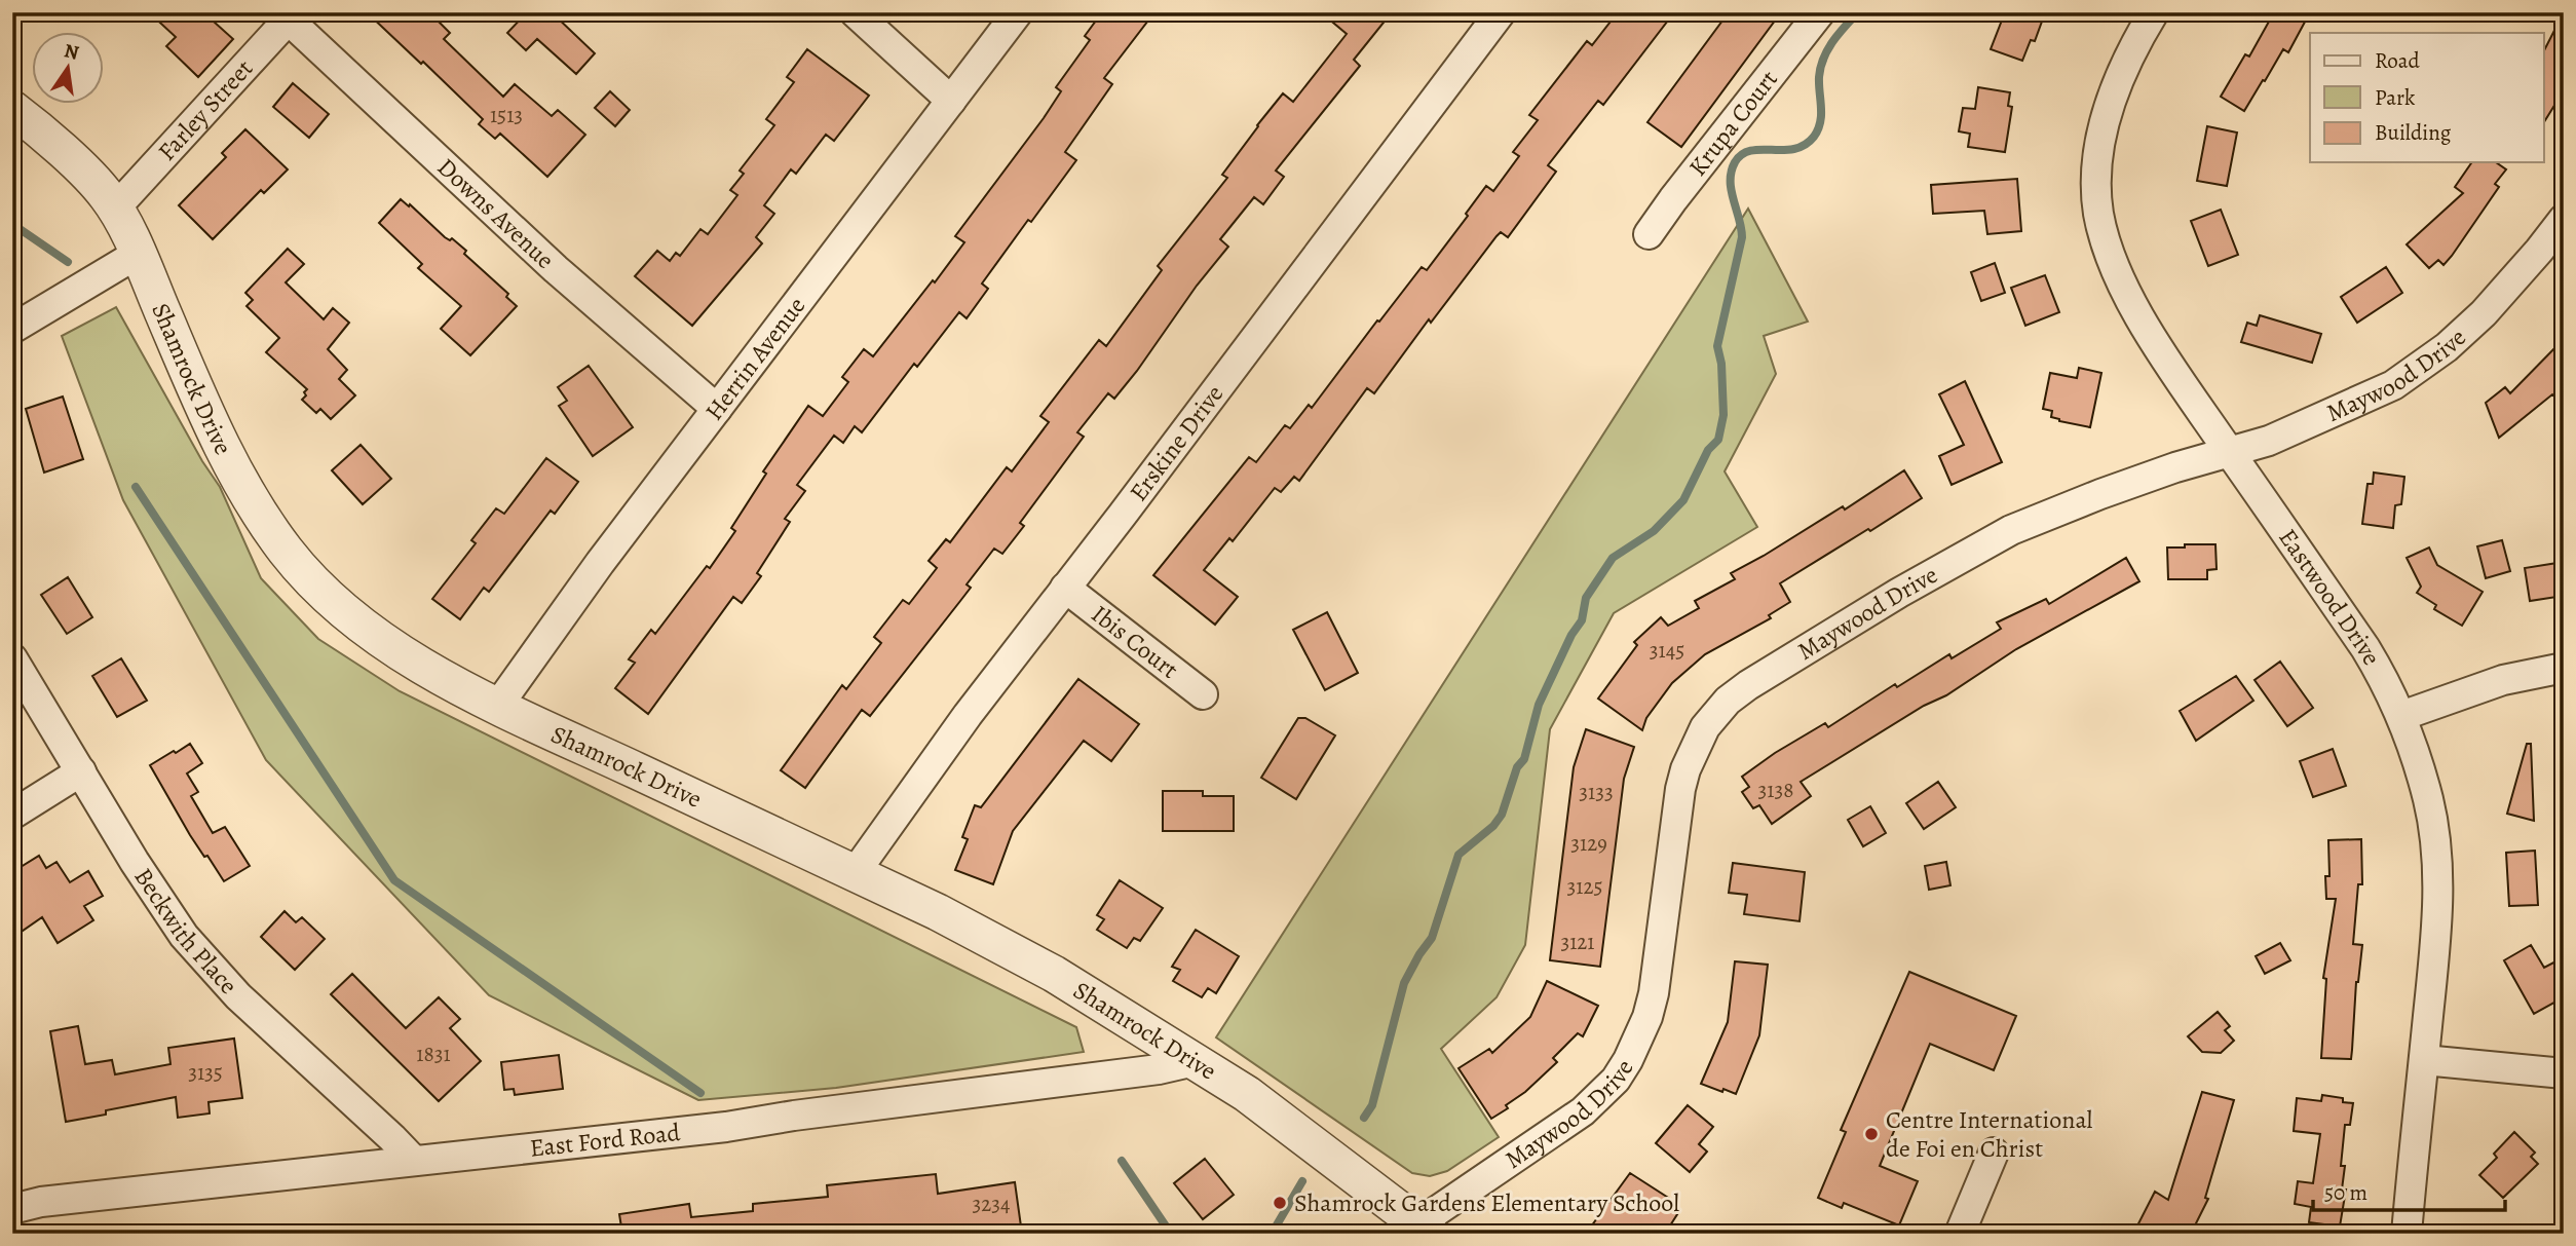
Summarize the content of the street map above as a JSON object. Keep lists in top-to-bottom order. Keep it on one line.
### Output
{"streets":{"street":["Farley Street","Krupa Court","Downs Avenue","Herrin Avenue","Maywood Drive","Shamrock Drive","Erskine Drive","Eastwood Drive","Ibis Court","Beckwith Place","East Ford Road"]},"crossings":[["Farley Street","Downs Avenue"],["Farley Street","Shamrock Drive"],["Downs Avenue","Herrin Avenue"],["Herrin Avenue","Shamrock Drive"],["Maywood Drive","Shamrock Drive"],["Maywood Drive","Eastwood Drive"],["Shamrock Drive","Erskine Drive"],["Shamrock Drive","East Ford Road"],["Erskine Drive","Ibis Court"],["Beckwith Place","East Ford Road"]],"places":["Centre International de Foi en Christ","Shamrock Gardens Elementary School"],"house_numbers":["1513","3145","3138","3133","3129","3125","3121","1831","3135","3234"],"legend":["Road","Park","Building"],"scale_bar":"50 m","north":"top"}
